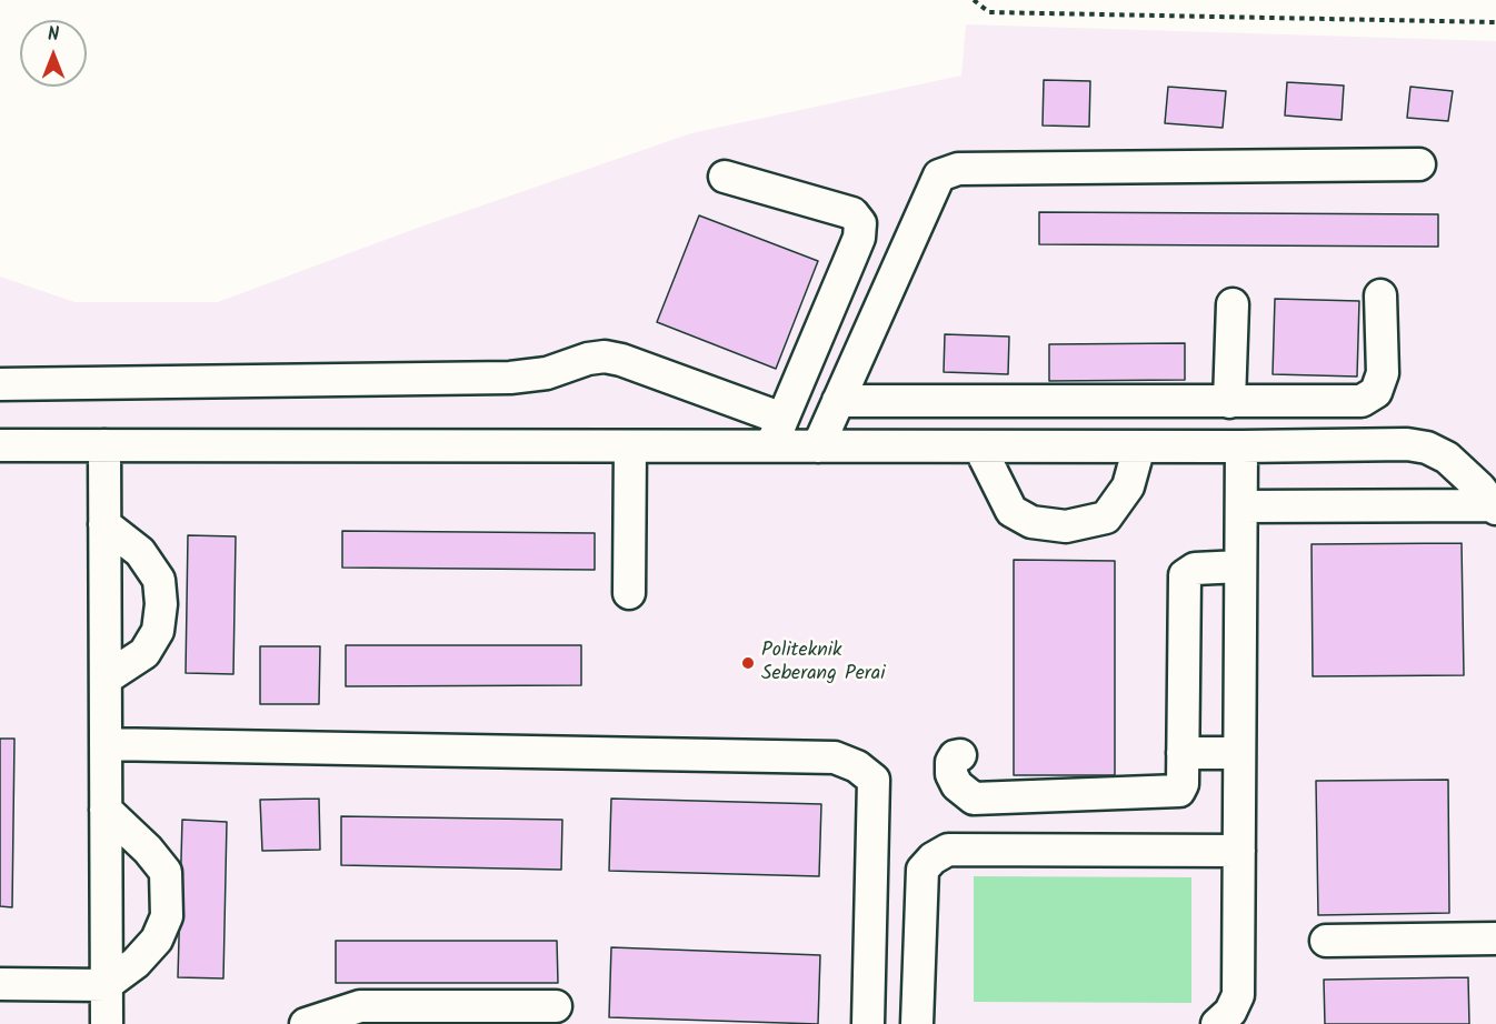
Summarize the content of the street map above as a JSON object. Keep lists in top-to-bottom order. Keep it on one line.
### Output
{"places":["Politeknik Seberang Perai"],"north":"top"}
